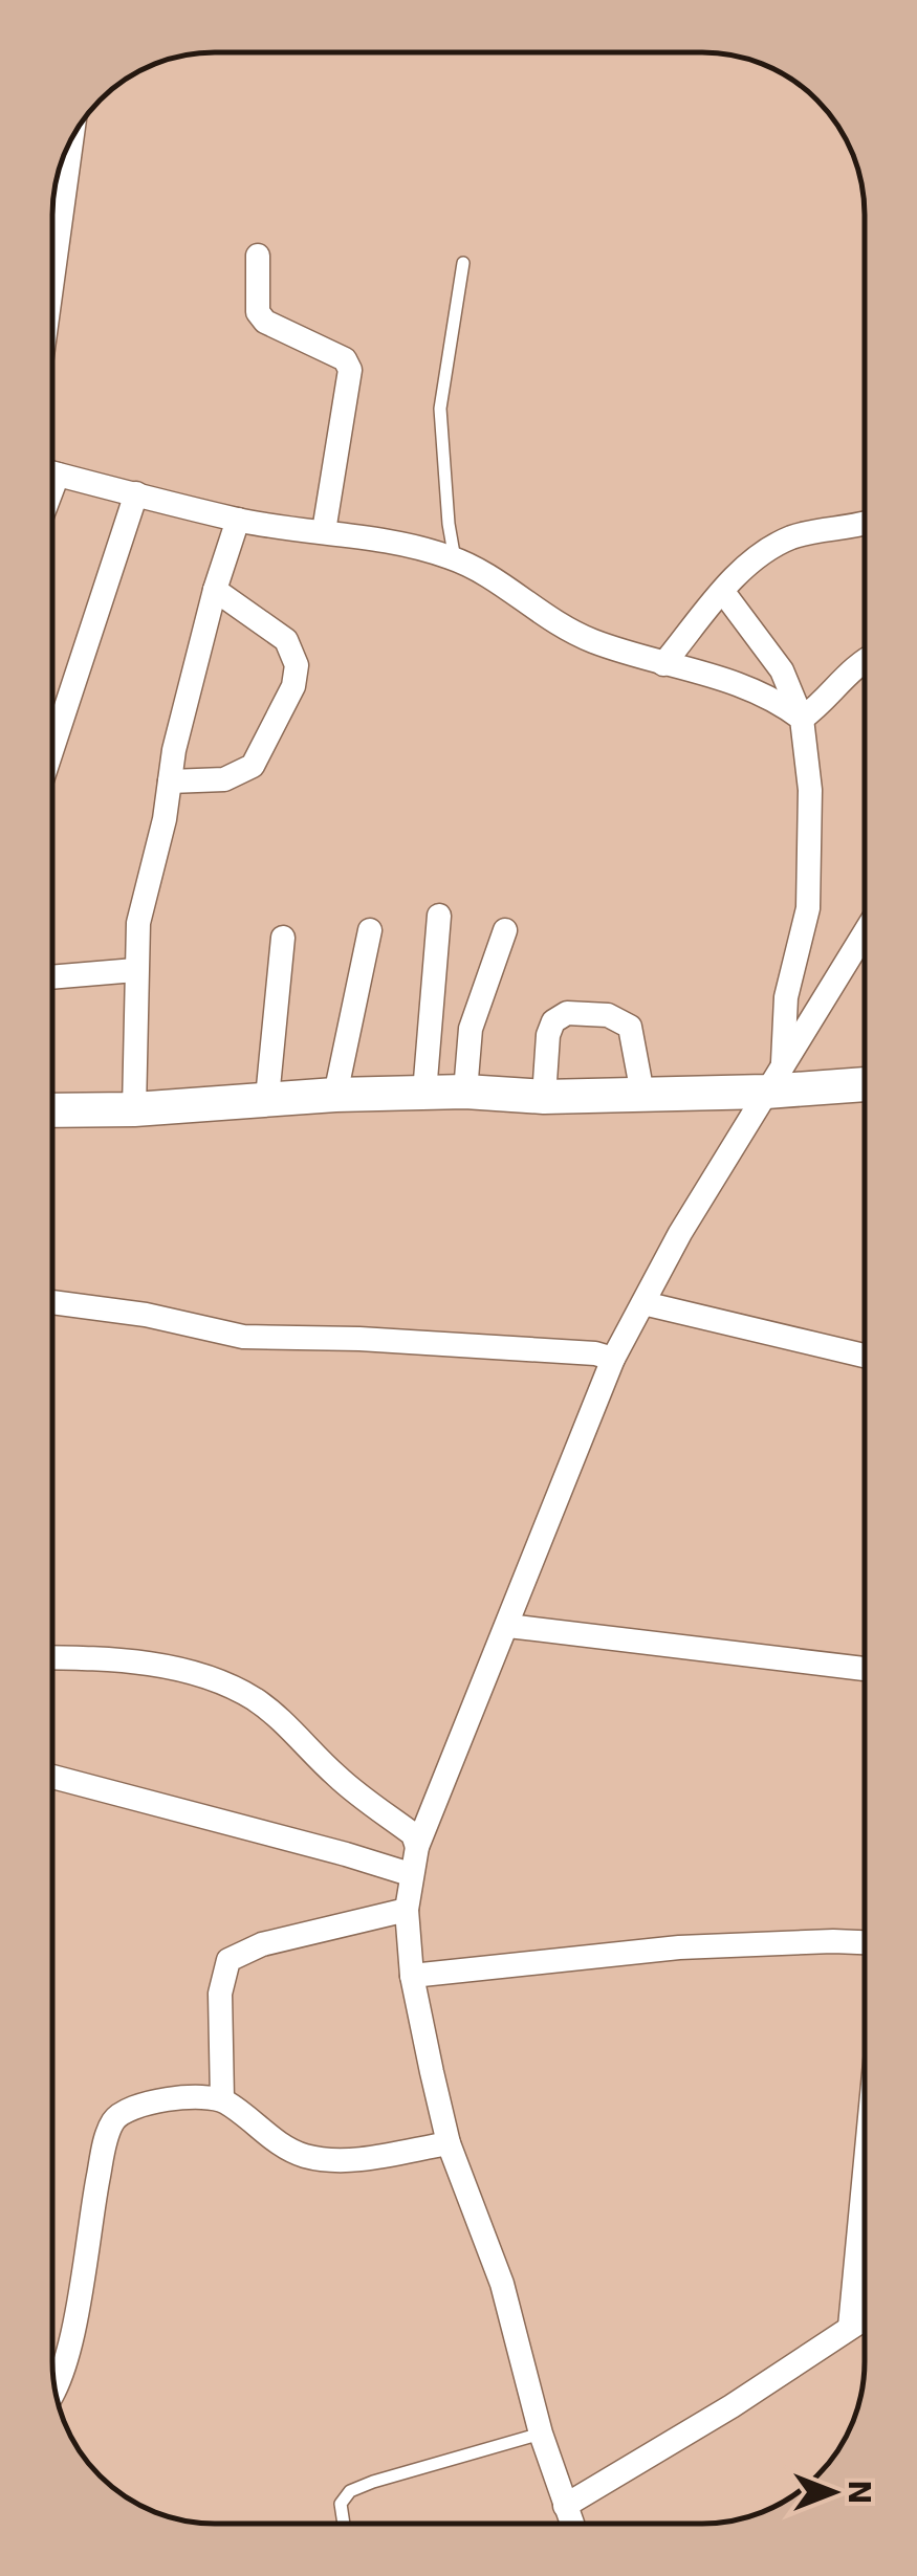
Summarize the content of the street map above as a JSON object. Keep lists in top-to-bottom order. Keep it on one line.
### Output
{"north":"right"}
